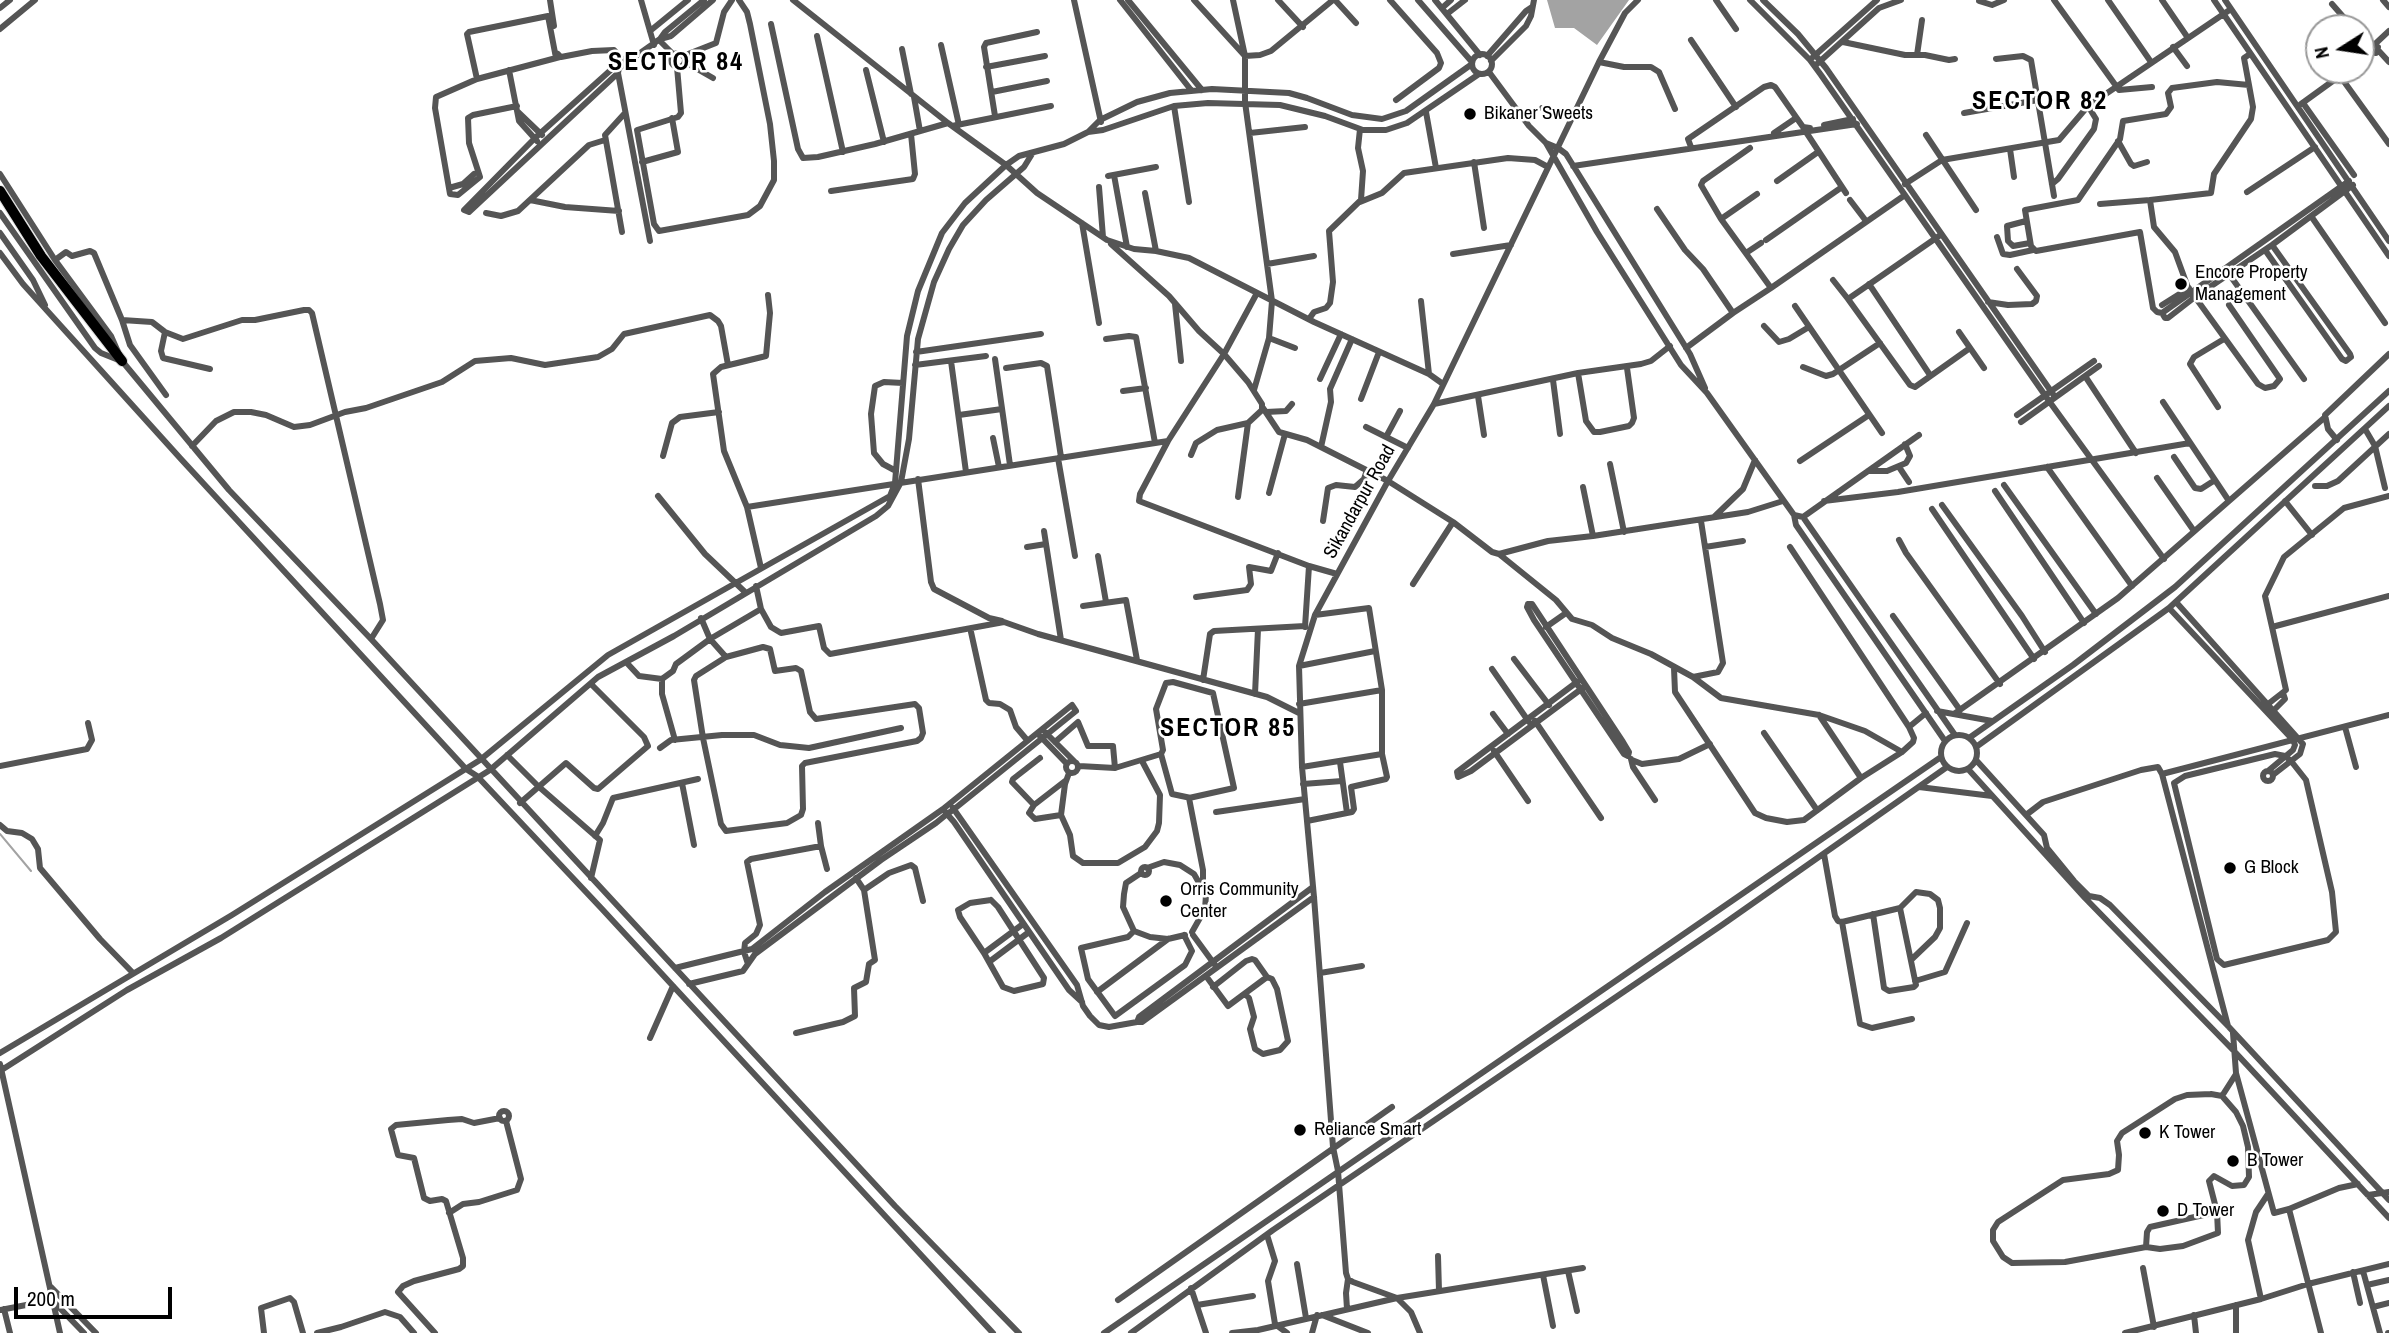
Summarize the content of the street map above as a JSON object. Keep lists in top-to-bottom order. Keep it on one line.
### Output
{"streets":{"street":["Sikandarpur Road"]},"districts":["SECTOR 84","SECTOR 82","SECTOR 85"],"places":["Bikaner Sweets","Encore Property Management","G Block","Orris Community Center","Reliance Smart","K Tower","B Tower","D Tower"],"scale_bar":"200 m","north":"left"}
